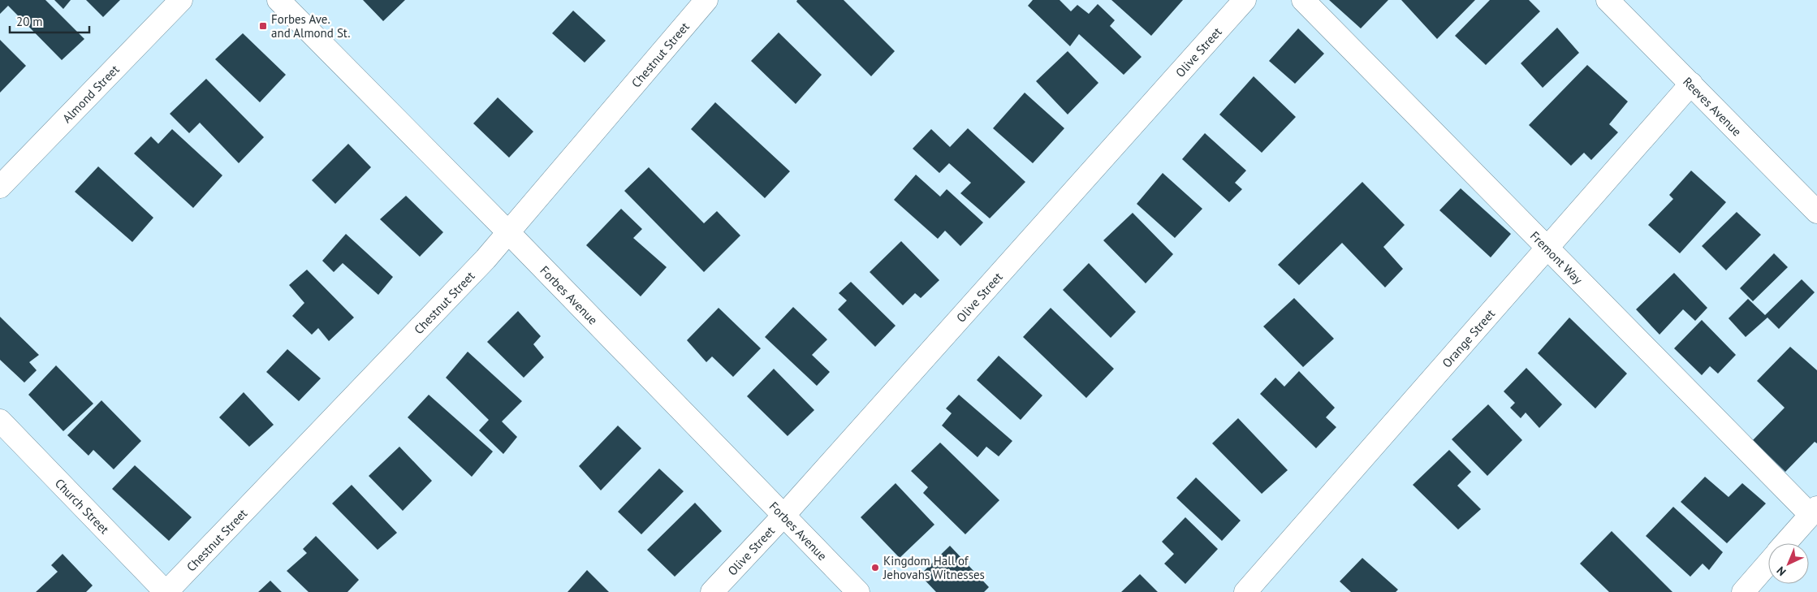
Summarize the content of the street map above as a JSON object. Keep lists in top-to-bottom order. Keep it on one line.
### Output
{"streets":{"street":["Olive Street","Chestnut Street","Almond Street","Reeves Avenue","Fremont Way","Forbes Avenue","Orange Street","Church Street"]},"crossings":[["Olive Street","Forbes Avenue"],["Chestnut Street","Forbes Avenue"],["Chestnut Street","Church Street"],["Reeves Avenue","Orange Street"],["Fremont Way","Orange Street"]],"places":{"transit":["Forbes Ave. and Almond St."],"other":["Kingdom Hall of Jehovahs Witnesses"]},"scale_bar":"20 m","north":"bottom left"}
